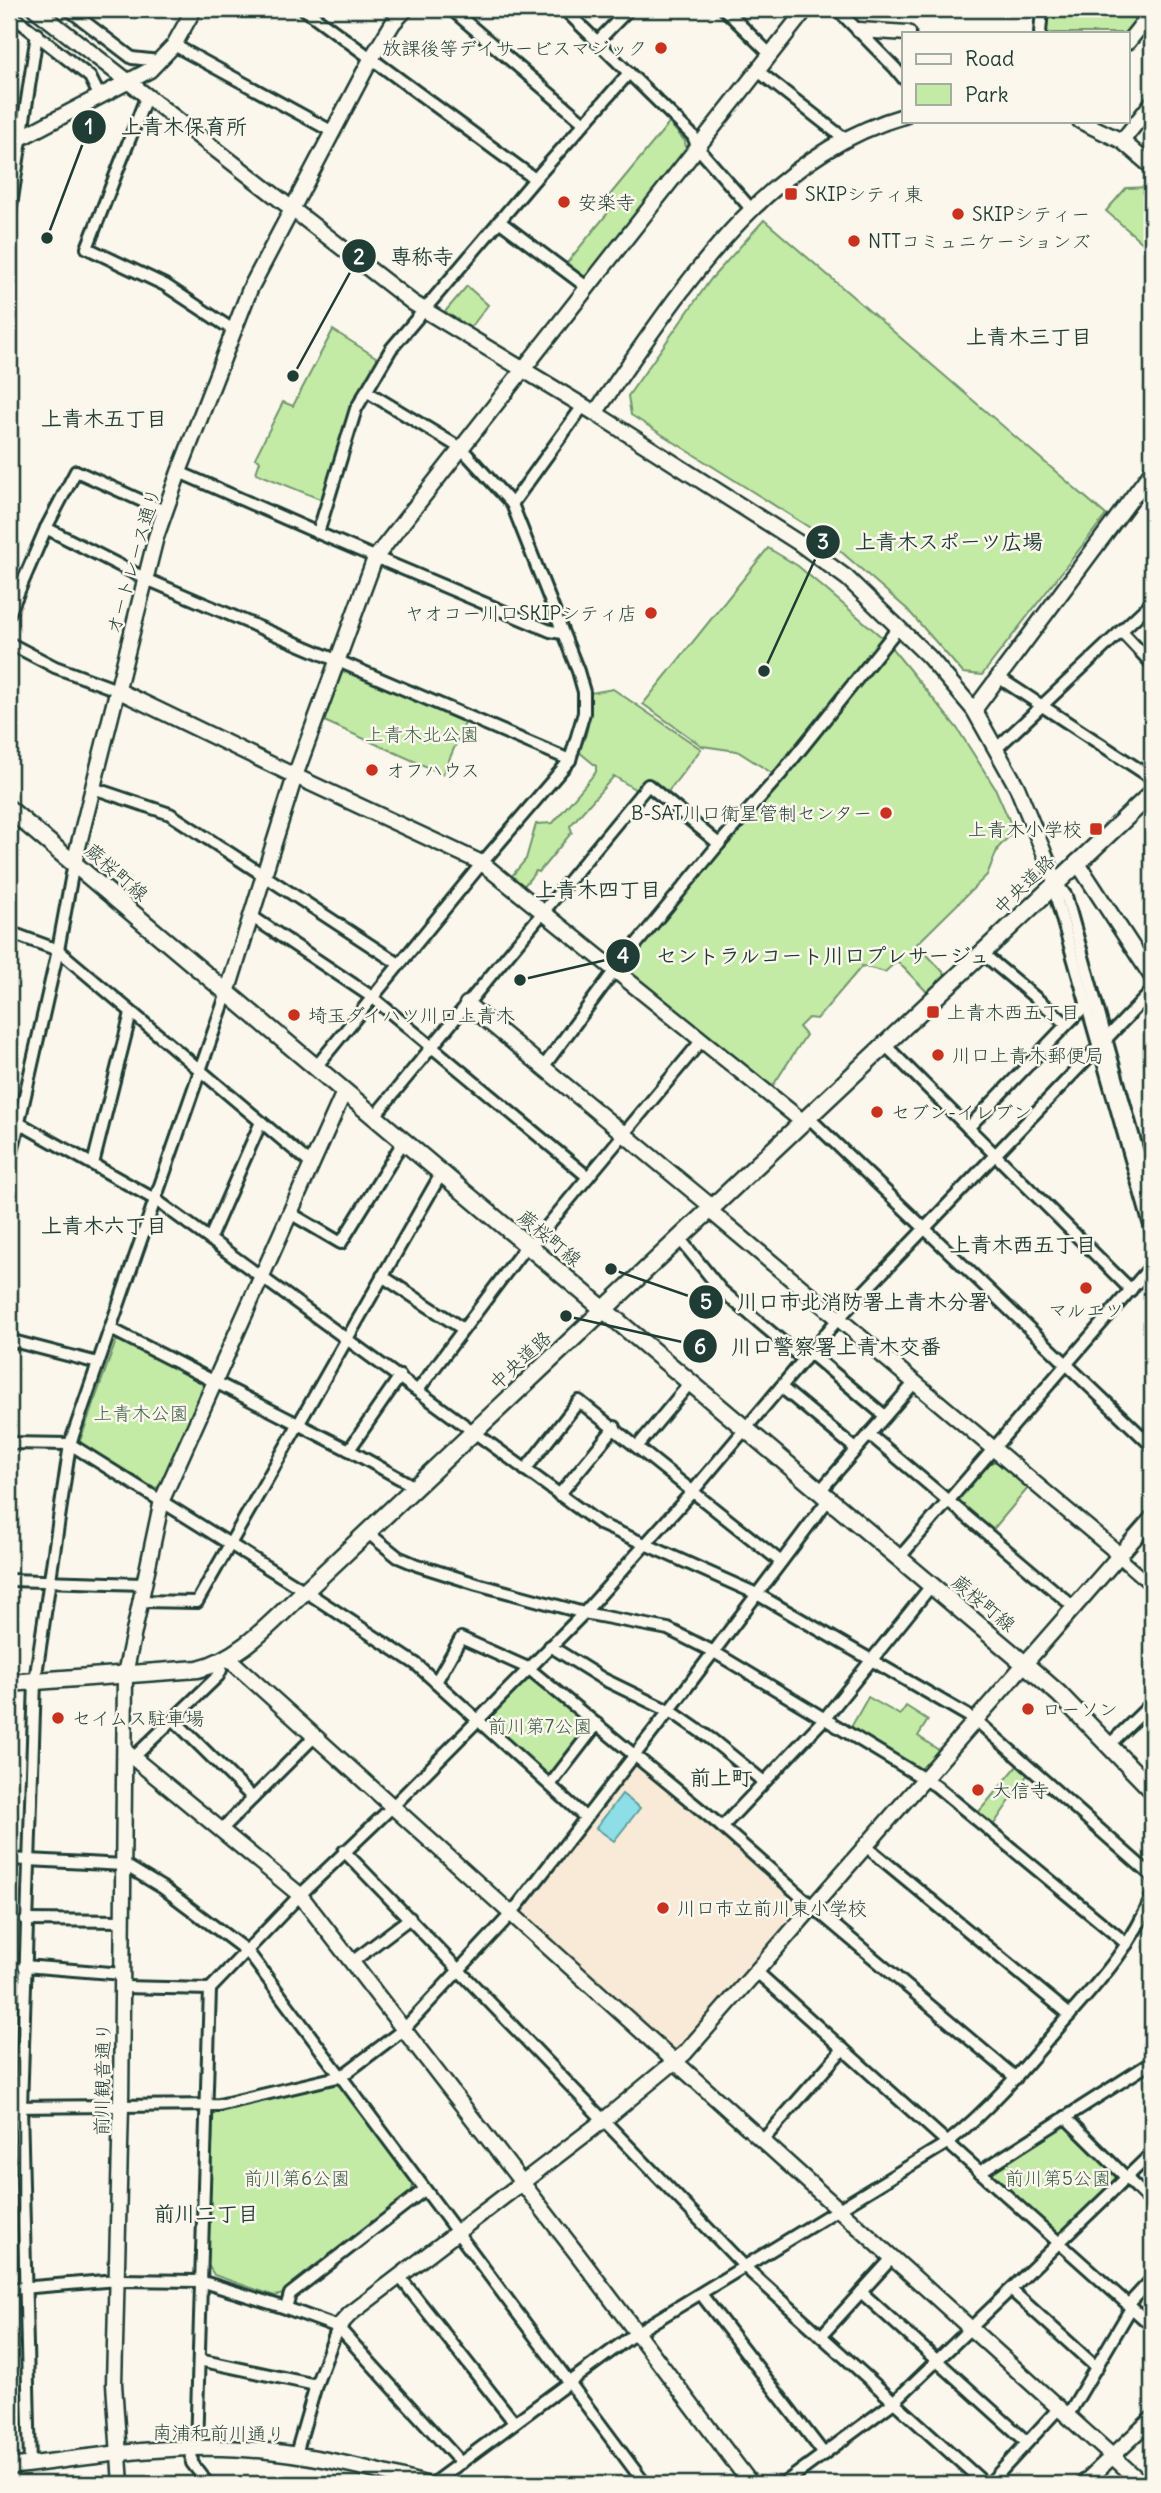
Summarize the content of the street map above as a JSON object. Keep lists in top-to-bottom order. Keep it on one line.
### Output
{"streets":{"main road":["蕨桜町線","中央道路"],"street":["オートレース通り","前川観音通り","南浦和前川通り"]},"crossings":[["オートレース通り","蕨桜町線"],["蕨桜町線","中央道路"],["蕨桜町線","前川観音通り"],["中央道路","前川観音通り"],["前川観音通り","南浦和前川通り"]],"districts":["上青木三丁目","上青木五丁目","上青木四丁目","上青木六丁目","上青木西五丁目","前上町","前川二丁目"],"parks":["上青木北公園","上青木公園","前川第7公園","前川第6公園","前川第5公園"],"places":{"other":["放課後等デイサービスマジック","安楽寺","SKIPシティー","上青木保育所","NTTコミュニケーションズ","専称寺","ヤオコー川口SKIPシティ店","上青木スポーツ広場","オフハウス","B-SAT川口衛星管制センター","セントラルコート川口プレサージュ","埼玉ダイハツ川口上青木","川口上青木郵便局","セブン-イレブン","川口市北消防署上青木分署","マルエツ","川口警察署上青木交番","ローソン","セイムス駐車場","大信寺","川口市立前川東小学校"],"transit":["SKIPシティ東","上青木小学校","上青木西五丁目"]},"legend":["Road","Park"]}
